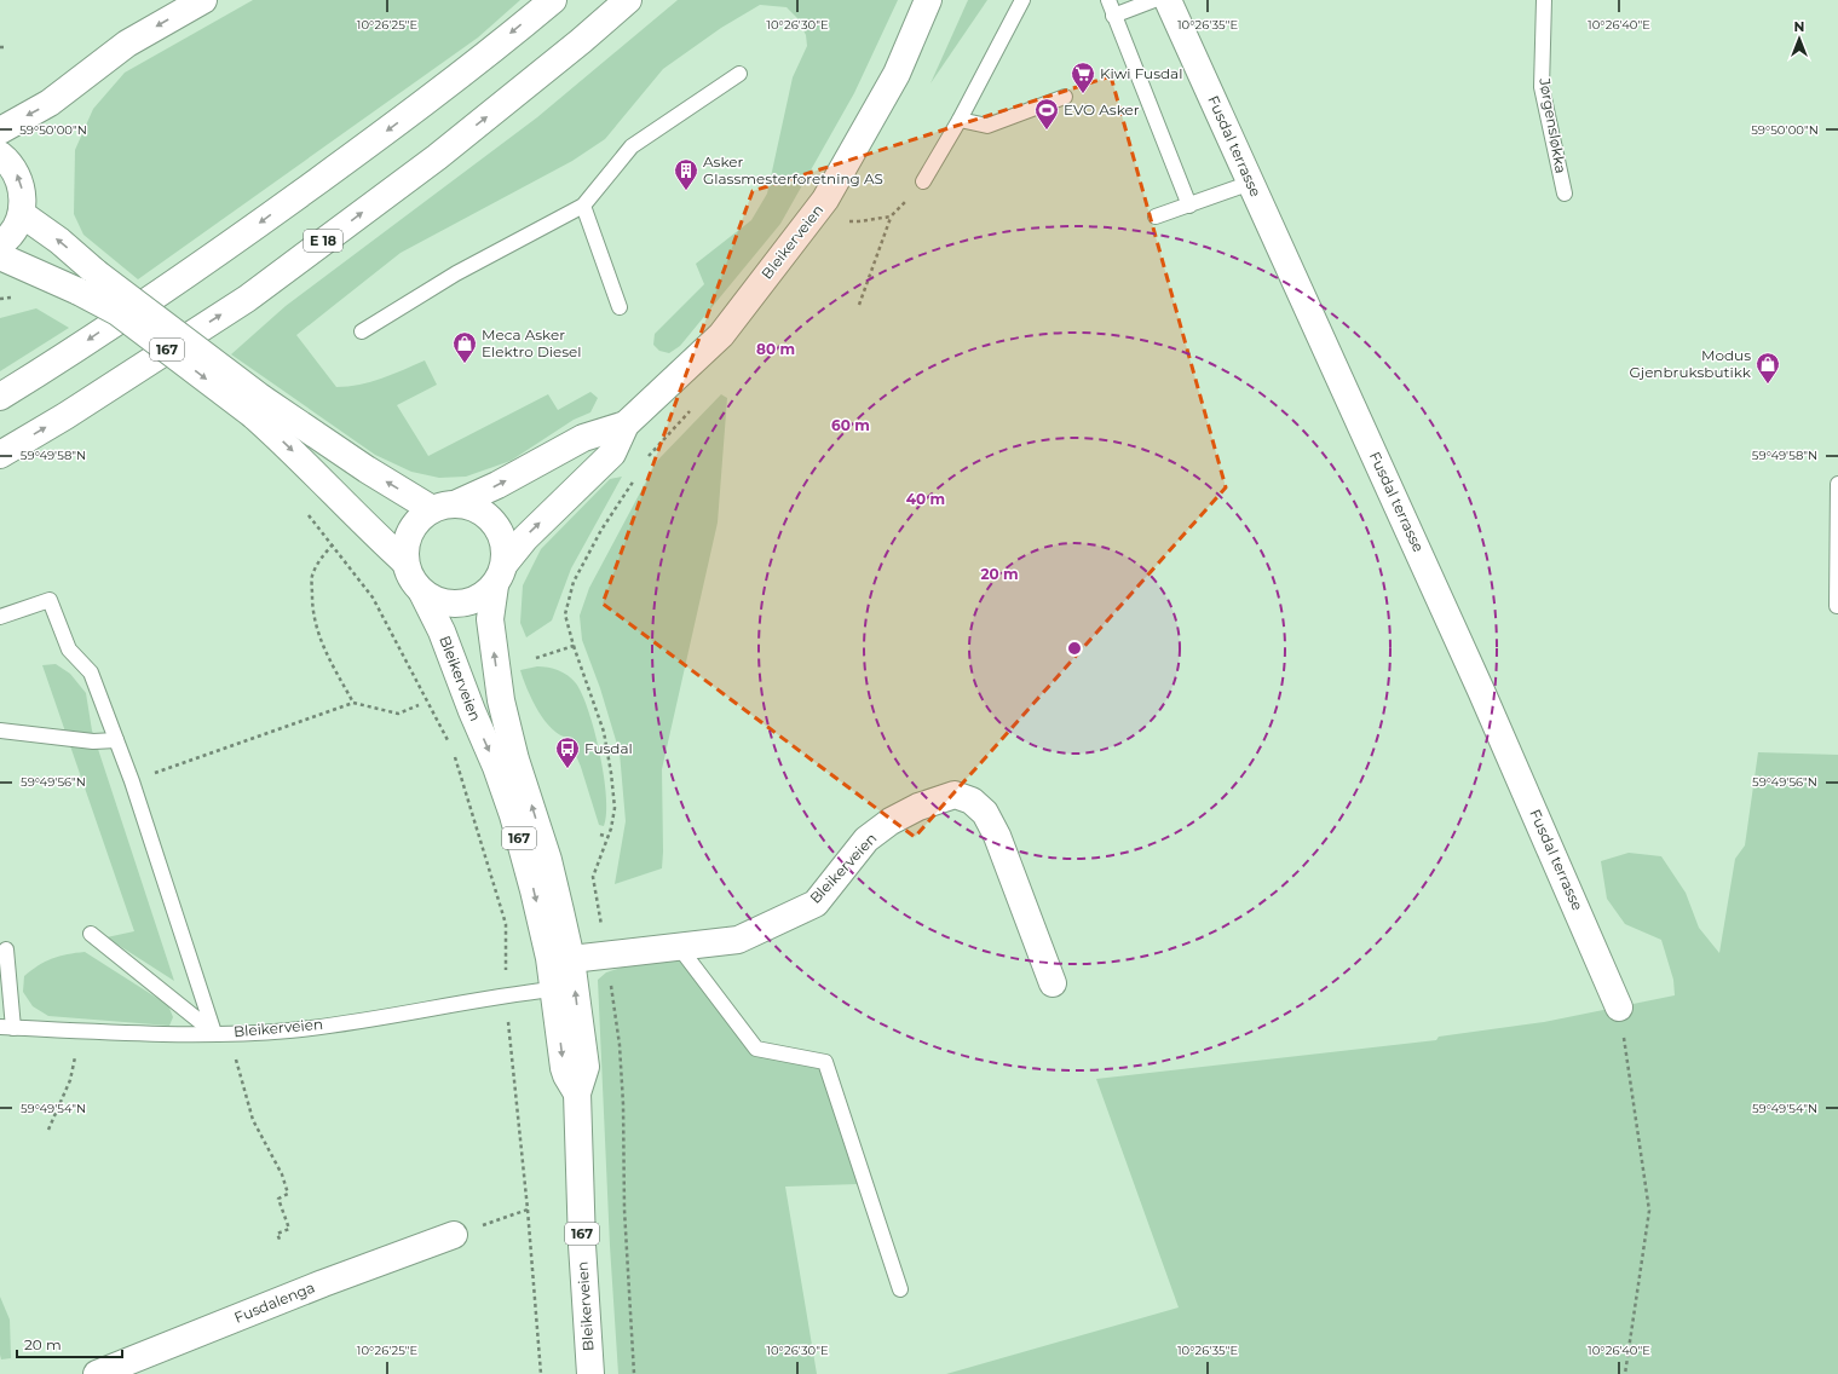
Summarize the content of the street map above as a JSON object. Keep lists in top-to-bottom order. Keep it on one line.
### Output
{"streets":{"main road":["Fusdal terrasse","E 18","Bleikerveien","167","Fusdalenga"],"lane":["Jørgensløkka"]},"crossings":[["Bleikerveien","167"]],"places":{"supermarket":["Kiwi Fusdal"],"sports":["EVO Asker"],"building":["Asker Glassmesterforetning AS"],"shop":["Meca Asker Elektro Diesel","Modus Gjenbruksbutikk"],"bus stop":["Fusdal"]},"scale_bar":"20 m","north":"top","coordinates":["10°26'25\"E","10°26'30\"E","10°26'35\"E","10°26'40\"E","59°50'00\"N","59°49'58\"N","59°49'56\"N","59°49'54\"N"],"rings":["80 m","60 m","40 m","20 m"]}
